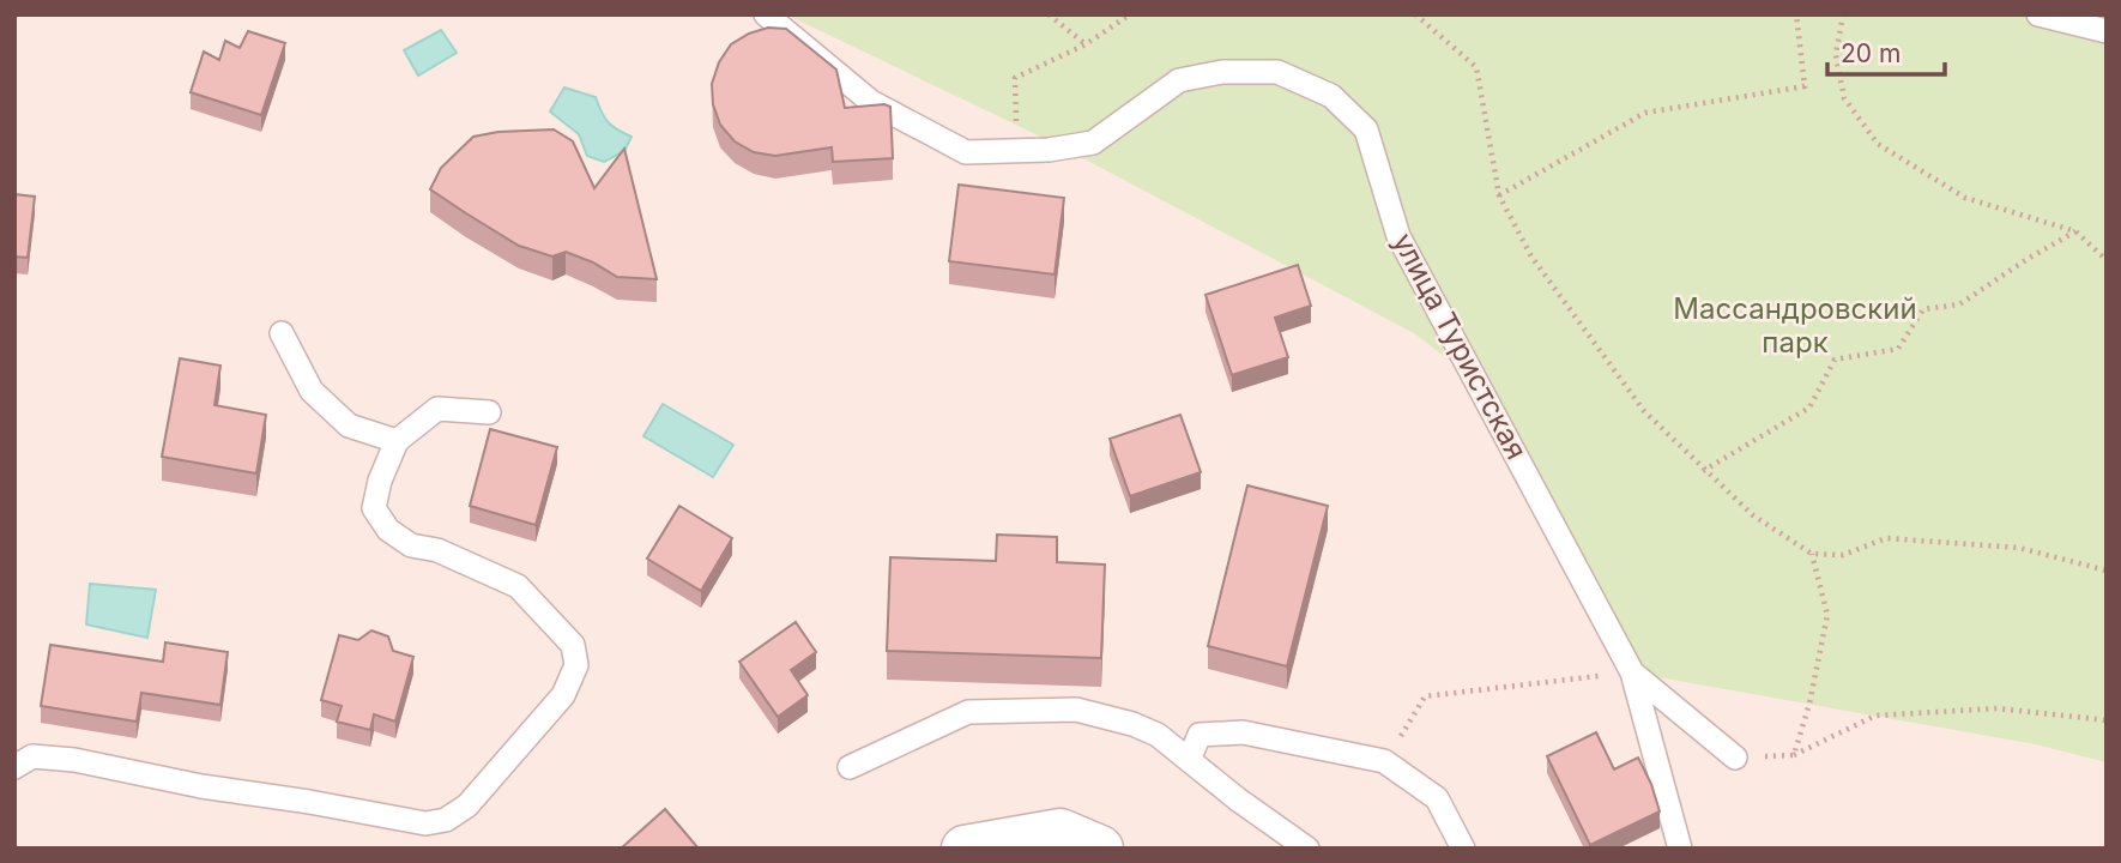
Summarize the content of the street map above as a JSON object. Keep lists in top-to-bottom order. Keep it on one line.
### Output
{"streets":{"lane":["улица Туристская"]},"parks":["Массандровский парк"],"scale_bar":"20 m"}
